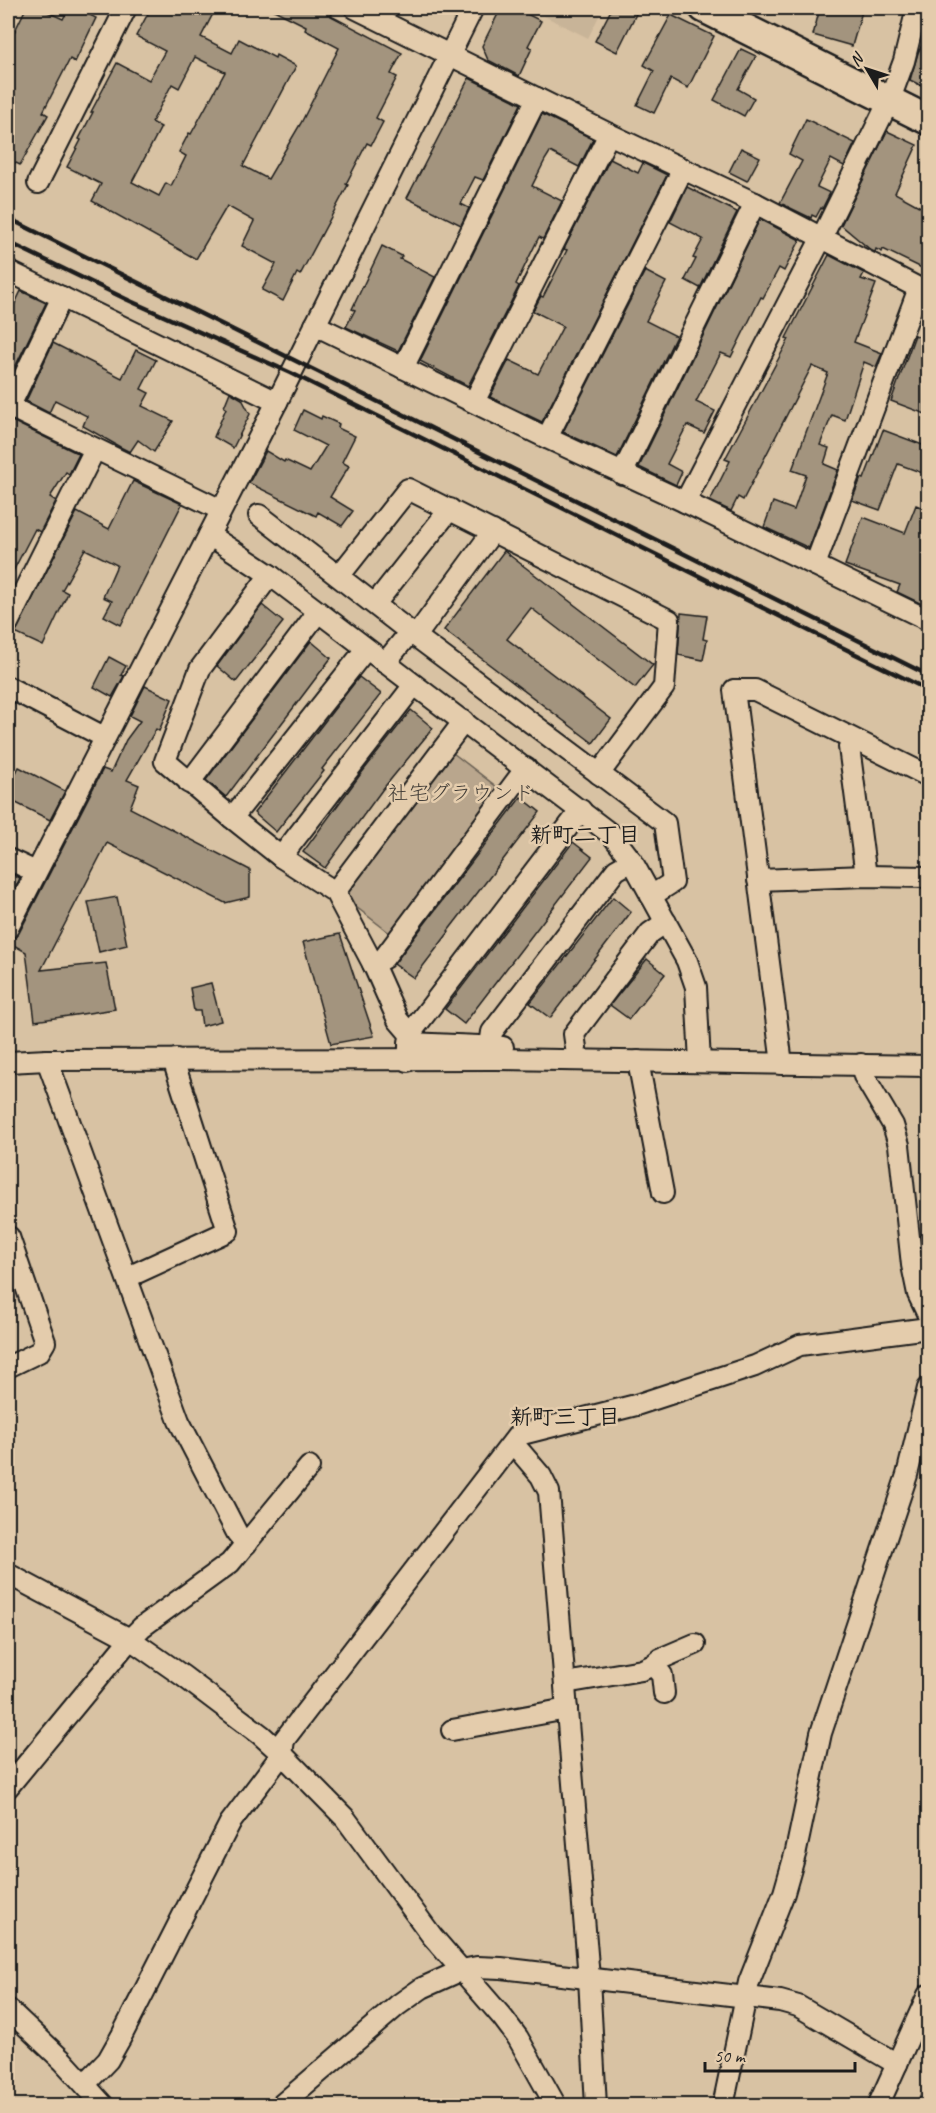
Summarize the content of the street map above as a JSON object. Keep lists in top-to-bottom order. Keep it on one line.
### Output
{"districts":["新町二丁目","新町三丁目"],"parks":["社宅グラウンド"],"scale_bar":"50 m","north":"top left"}
